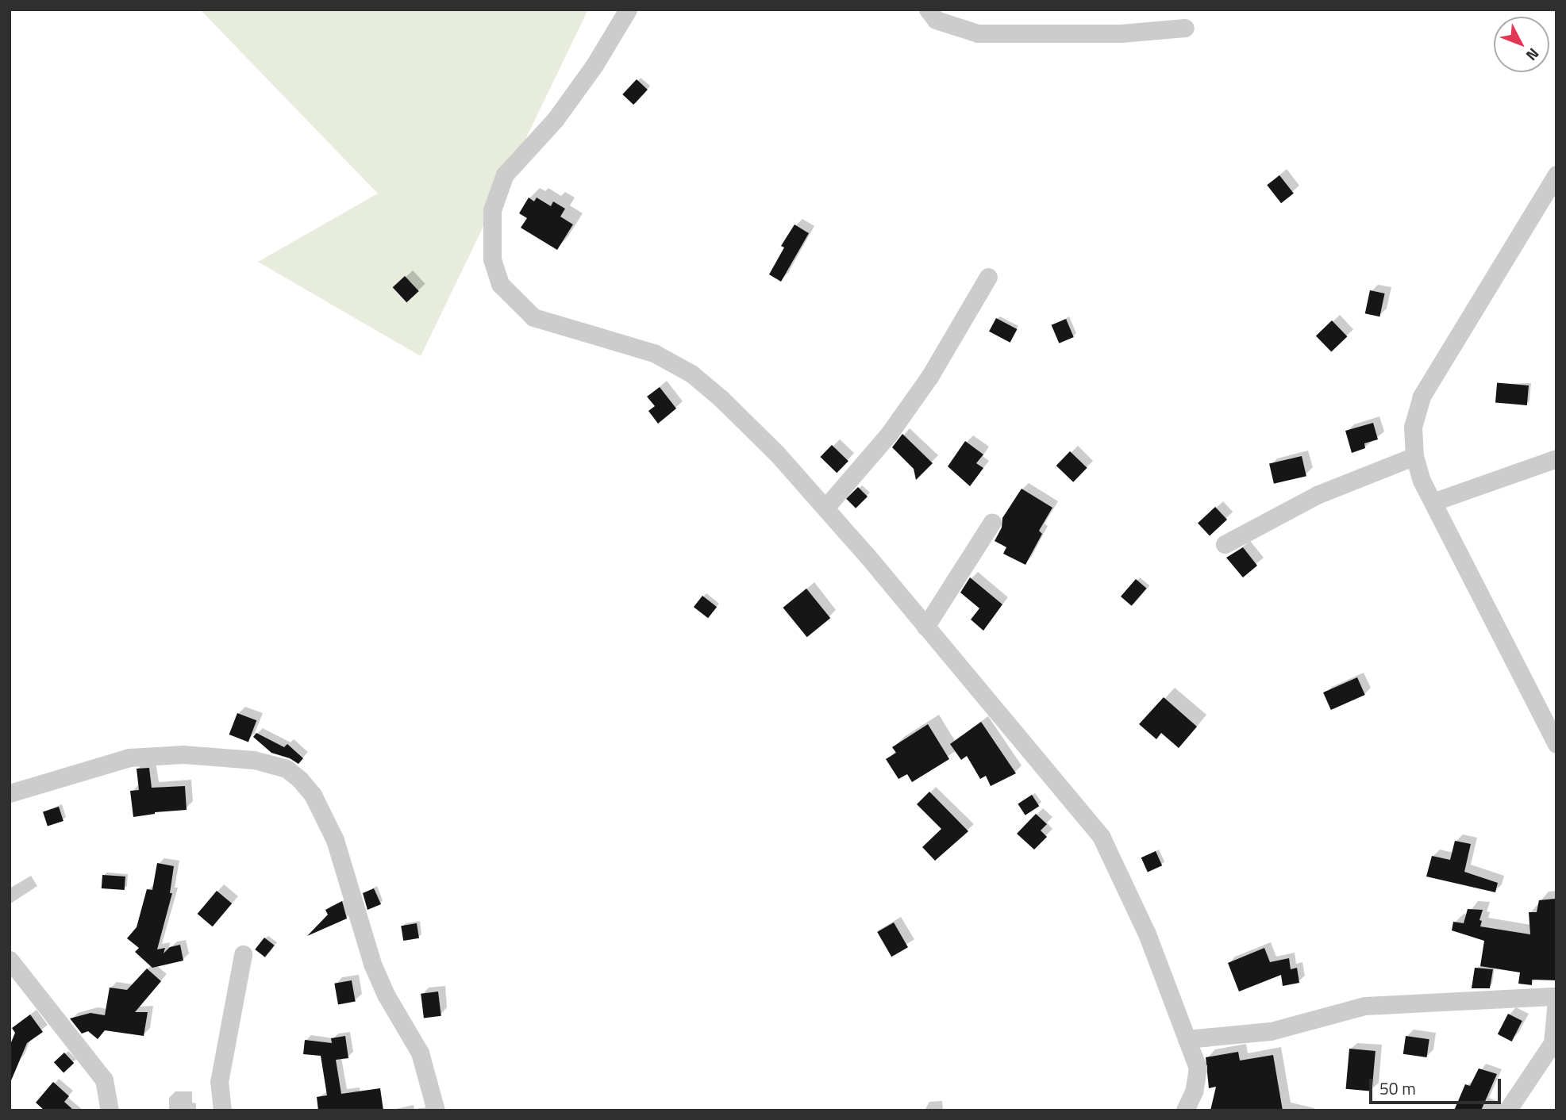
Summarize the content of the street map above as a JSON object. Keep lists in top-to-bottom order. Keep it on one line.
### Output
{"scale_bar":"50 m","north":"bottom right"}
